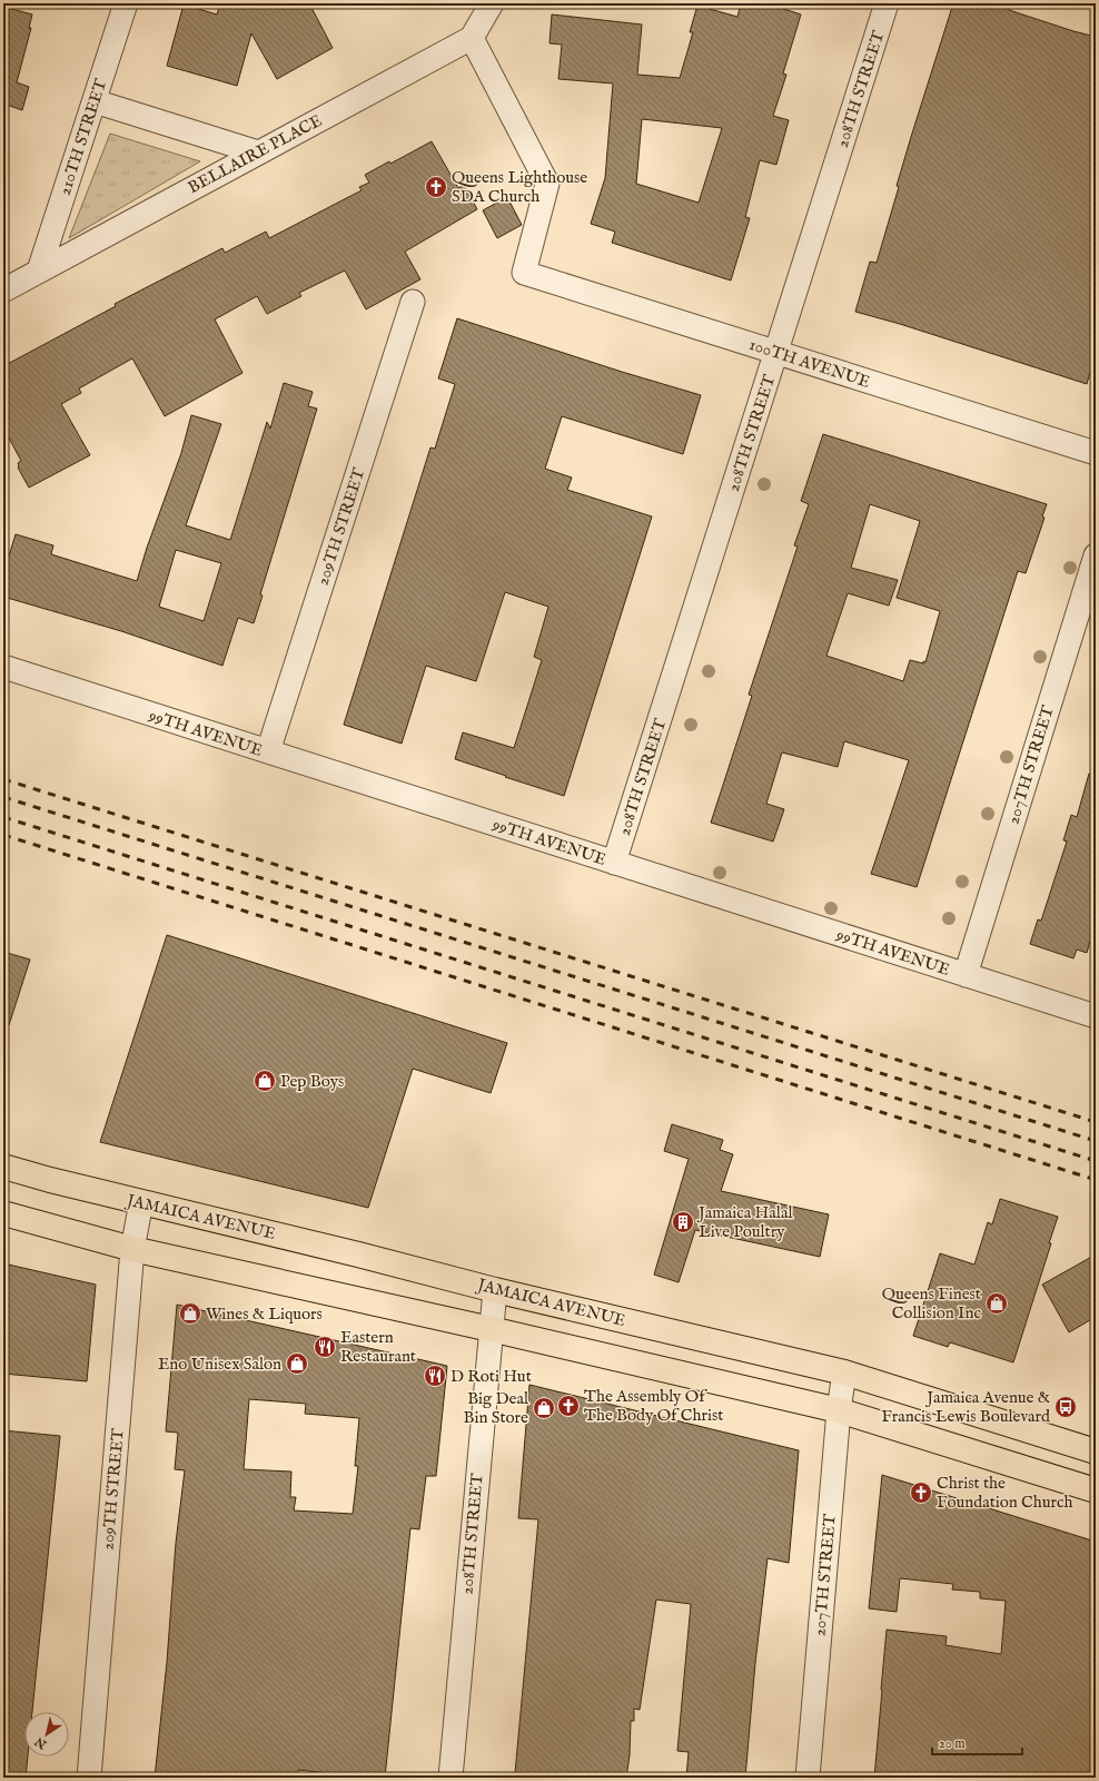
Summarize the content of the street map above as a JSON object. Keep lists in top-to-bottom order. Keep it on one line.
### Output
{"streets":{"main road":["JAMAICA AVENUE"],"street":["208TH STREET","210TH STREET","BELLAIRE PLACE","100TH AVENUE","209TH STREET","99TH AVENUE","207TH STREET"]},"crossings":[["208TH STREET","100TH AVENUE"],["208TH STREET","99TH AVENUE"],["208TH STREET","JAMAICA AVENUE"],["210TH STREET","BELLAIRE PLACE"],["BELLAIRE PLACE","100TH AVENUE"],["209TH STREET","99TH AVENUE"],["209TH STREET","JAMAICA AVENUE"],["99TH AVENUE","207TH STREET"],["207TH STREET","JAMAICA AVENUE"]],"places":{"church":["Queens Lighthouse SDA Church","The Assembly Of The Body Of Christ","Christ the Foundation Church"],"shop":["Pep Boys","Queens Finest Collision Inc","Wines & Liquors","Eno Unisex Salon","Big Deal Bin Store"],"building":["Jamaica Halal Live Poultry"],"restaurant":["Eastern Restaurant","D Roti Hut"],"bus stop":["Jamaica Avenue & Francis Lewis Boulevard"]},"scale_bar":"20 m","north":"bottom left"}
